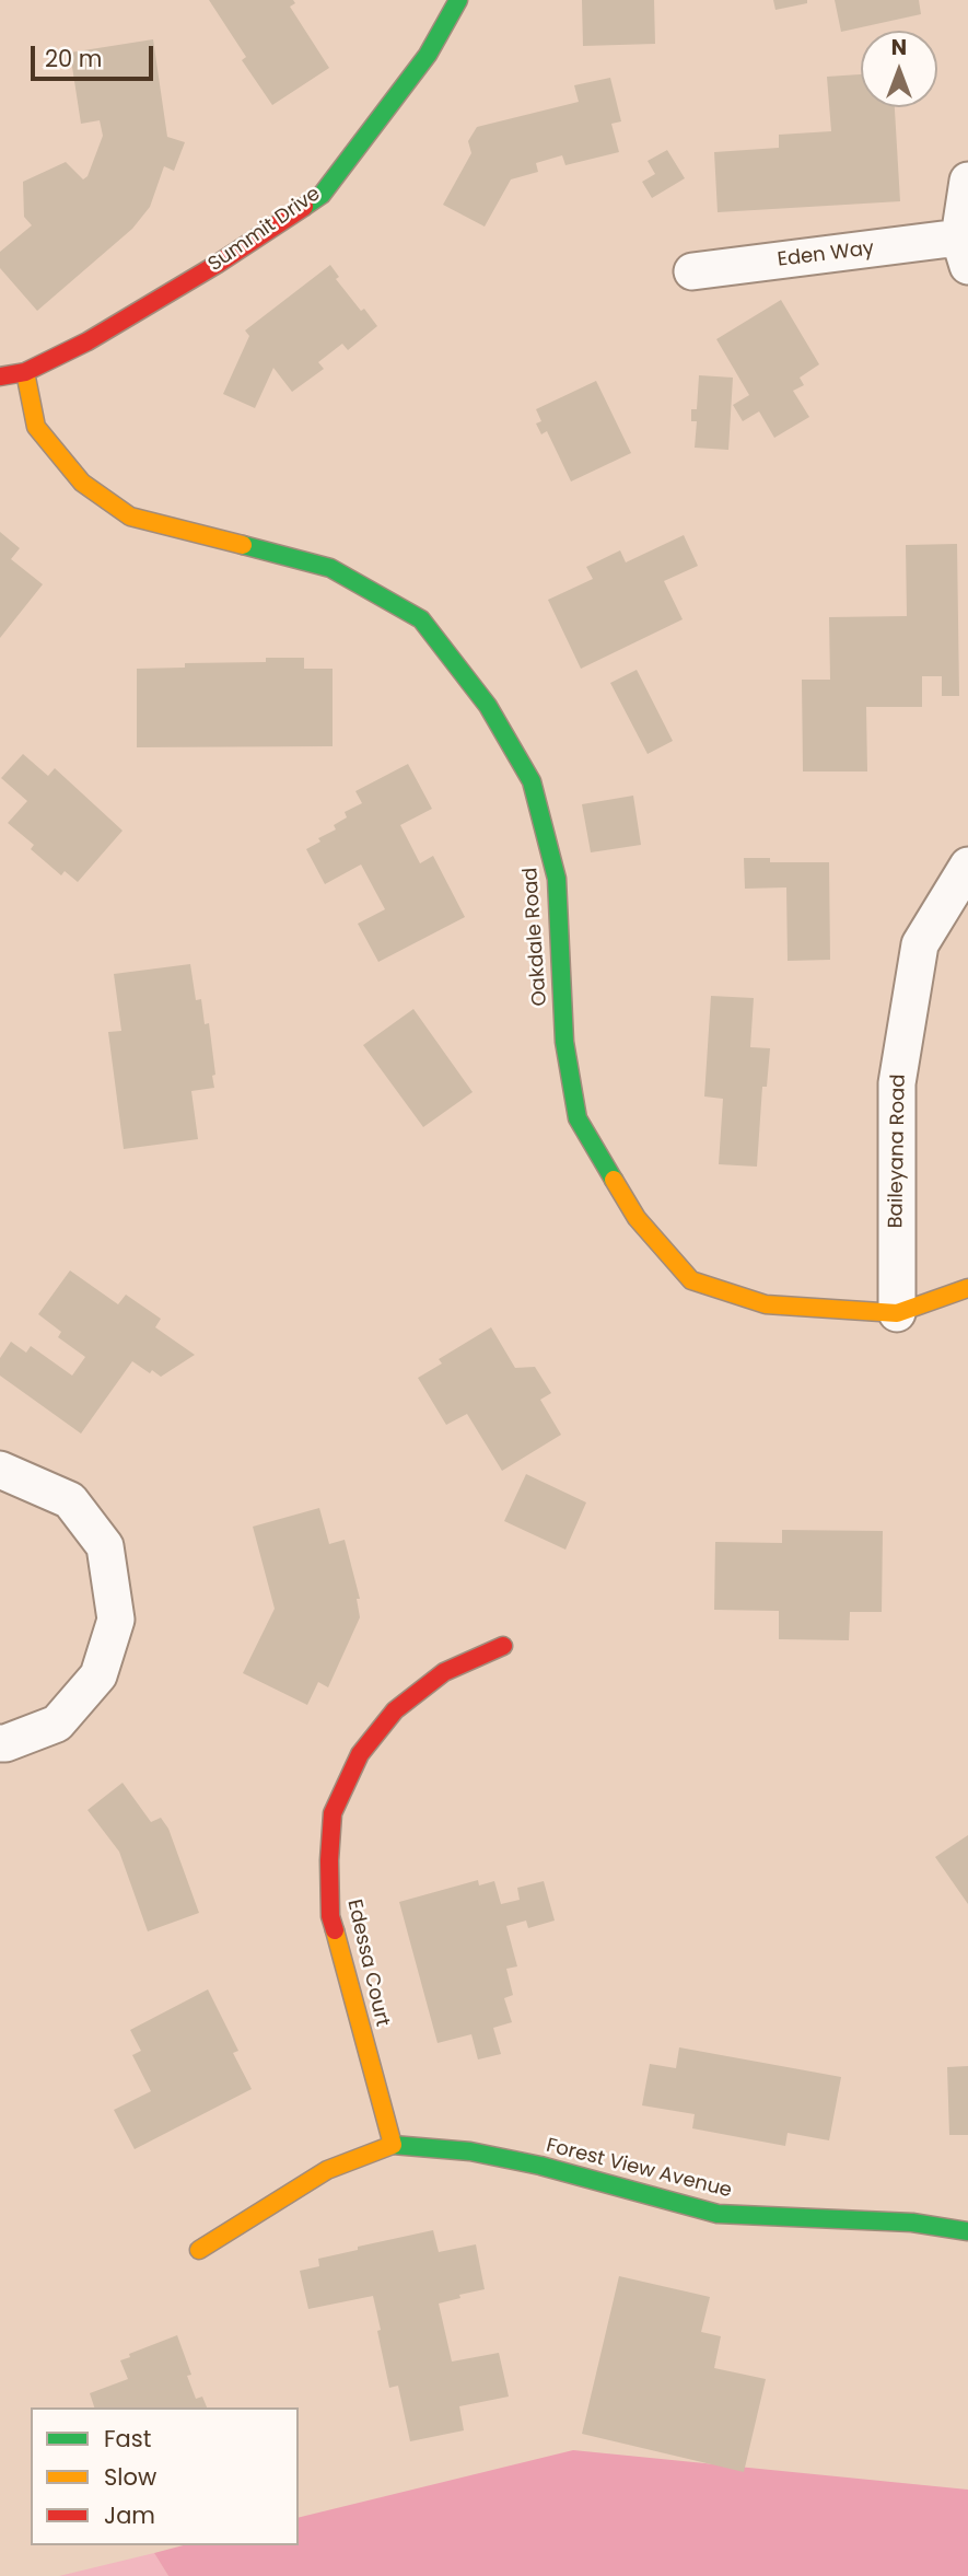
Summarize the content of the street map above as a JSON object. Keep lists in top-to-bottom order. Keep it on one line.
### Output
{"streets":{"street":["Summit Drive","Eden Way","Oakdale Road","Baileyana Road","Edessa Court","Forest View Avenue"]},"crossings":[["Summit Drive","Oakdale Road"],["Oakdale Road","Baileyana Road"],["Edessa Court","Forest View Avenue"]],"legend":["Fast","Slow","Jam"],"scale_bar":"20 m","north":"top"}
